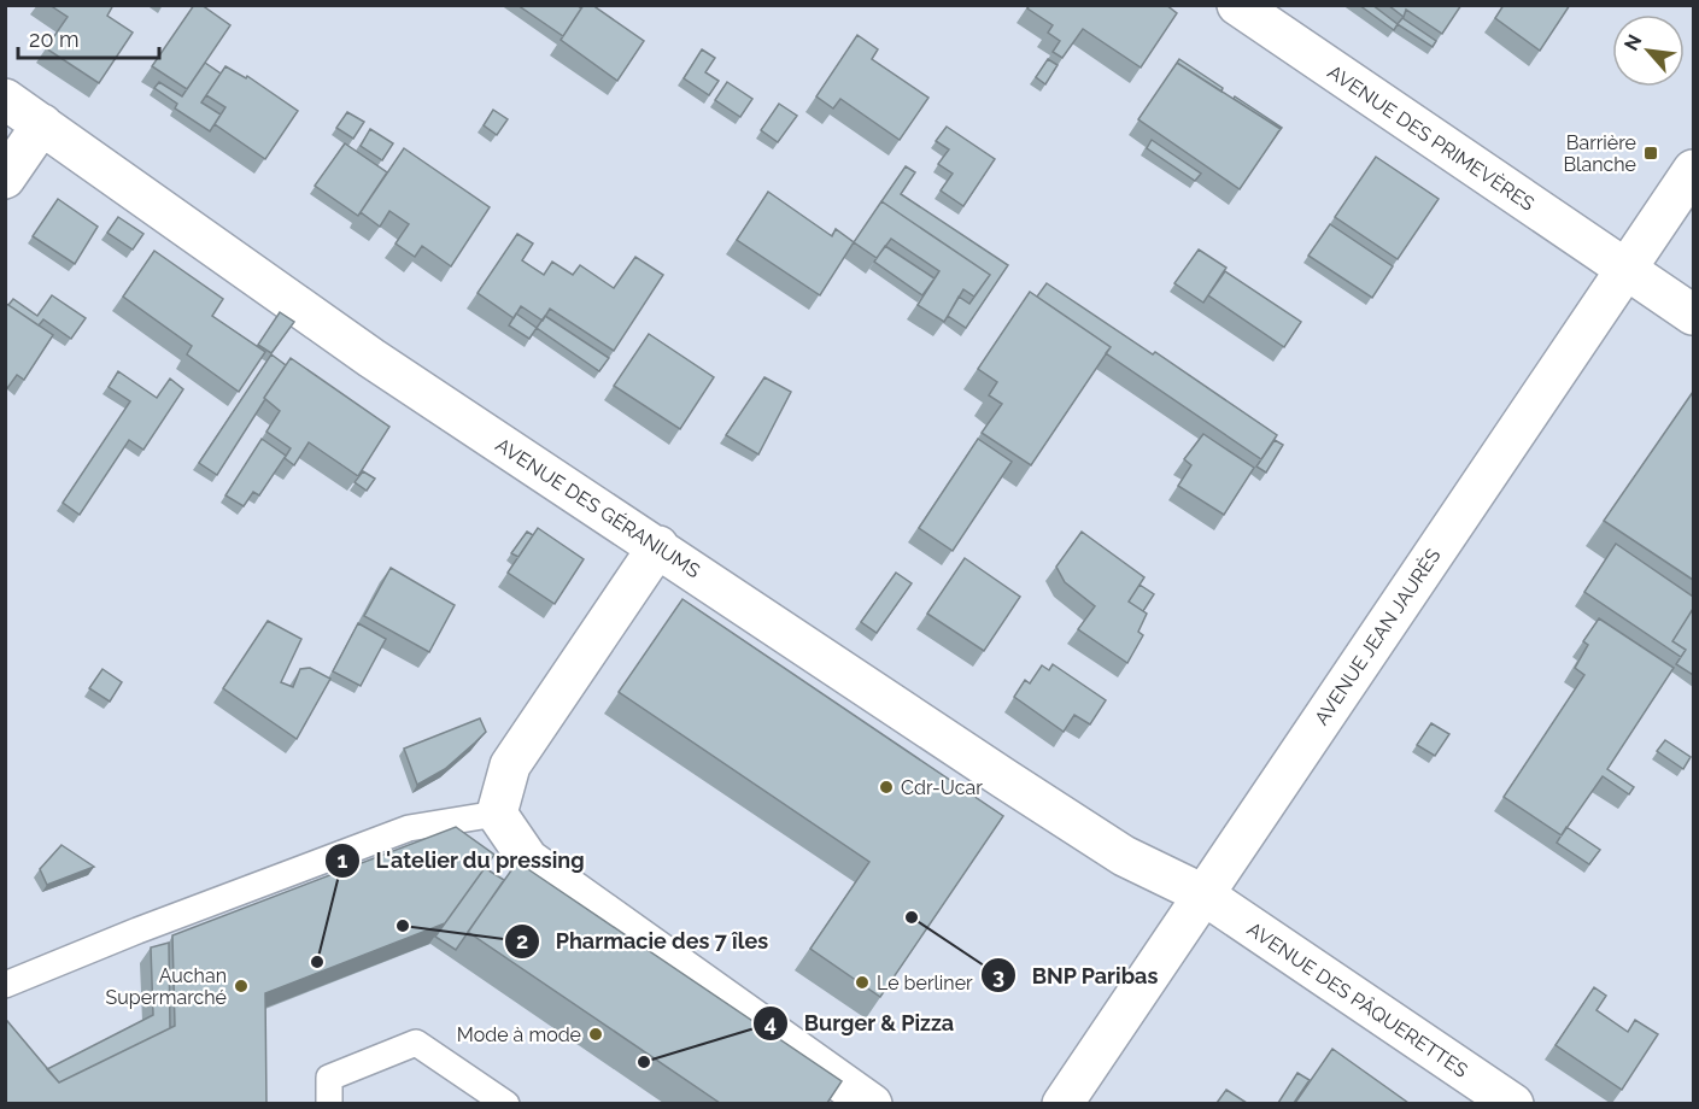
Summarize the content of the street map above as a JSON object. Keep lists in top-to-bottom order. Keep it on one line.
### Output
{"streets":{"street":["AVENUE DES PRIMEVÈRES","AVENUE DES GÉRANIUMS","AVENUE JEAN JAURÈS","AVENUE DES PÂQUERETTES"]},"crossings":[["AVENUE DES PRIMEVÈRES","AVENUE JEAN JAURÈS"],["AVENUE DES GÉRANIUMS","AVENUE JEAN JAURÈS"],["AVENUE DES GÉRANIUMS","AVENUE DES PÂQUERETTES"],["AVENUE JEAN JAURÈS","AVENUE DES PÂQUERETTES"]],"places":{"transit":["Barrière Blanche"],"other":["Cdr-Ucar","BNP Paribas","Pharmacie des 7 îles","L'atelier du pressing","Le berliner","Auchan Supermarché","Mode à mode","Burger & Pizza"]},"scale_bar":"20 m","north":"top left"}
